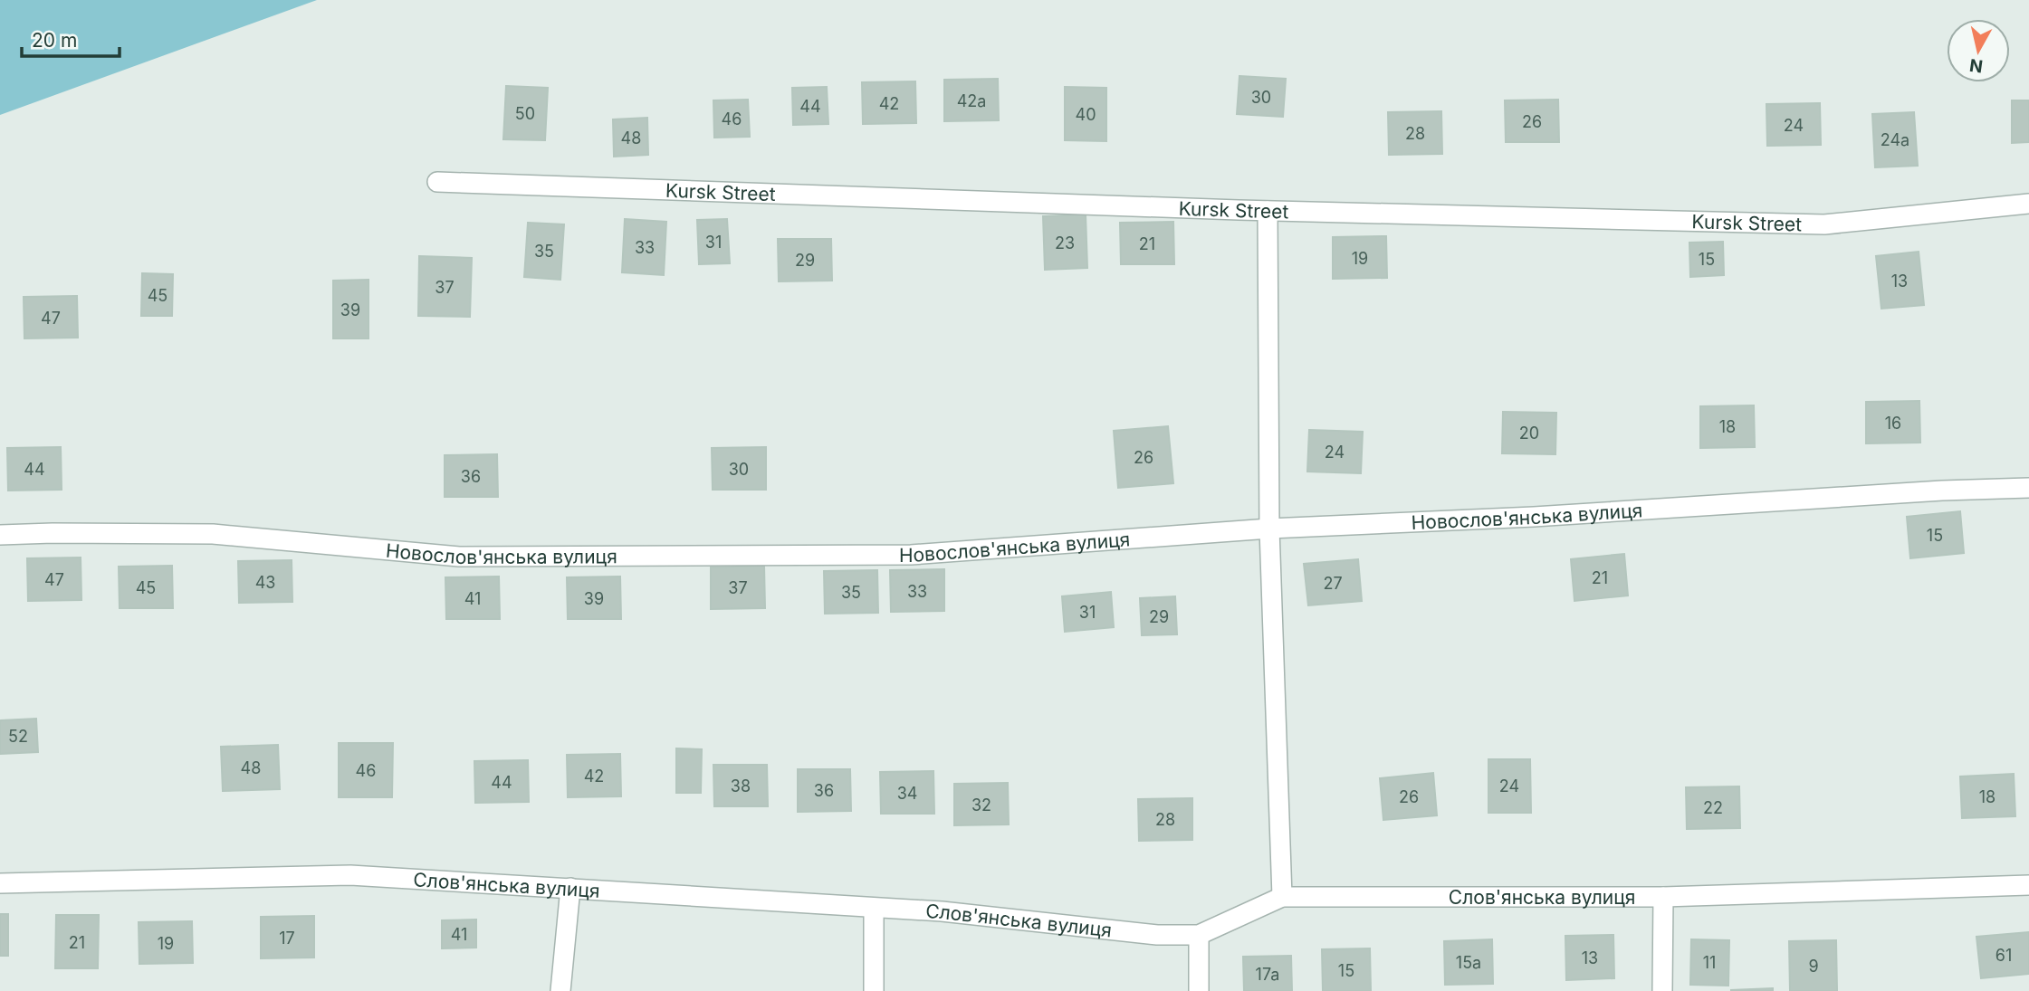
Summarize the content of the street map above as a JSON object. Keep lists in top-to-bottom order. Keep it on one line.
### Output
{"streets":{"street":["Kursk Street","Новослов'янська вулиця","Слов'янська вулиця"]},"house_numbers":["30","42а","42","44","50","40","46","26","24","28","48","24а","31","23","21","33","35","19","15","29","13","37","45","39","47","16","18","20","24","26","44","30","36","15","21","47","43","27","45","37","33","35","41","39","31","29","52","48","46","42","44","38","24","36","34","26","18","32","22","28","41","17","21","19","61","13","15а","11","9","15","17а"],"scale_bar":"20 m","north":"bottom"}
